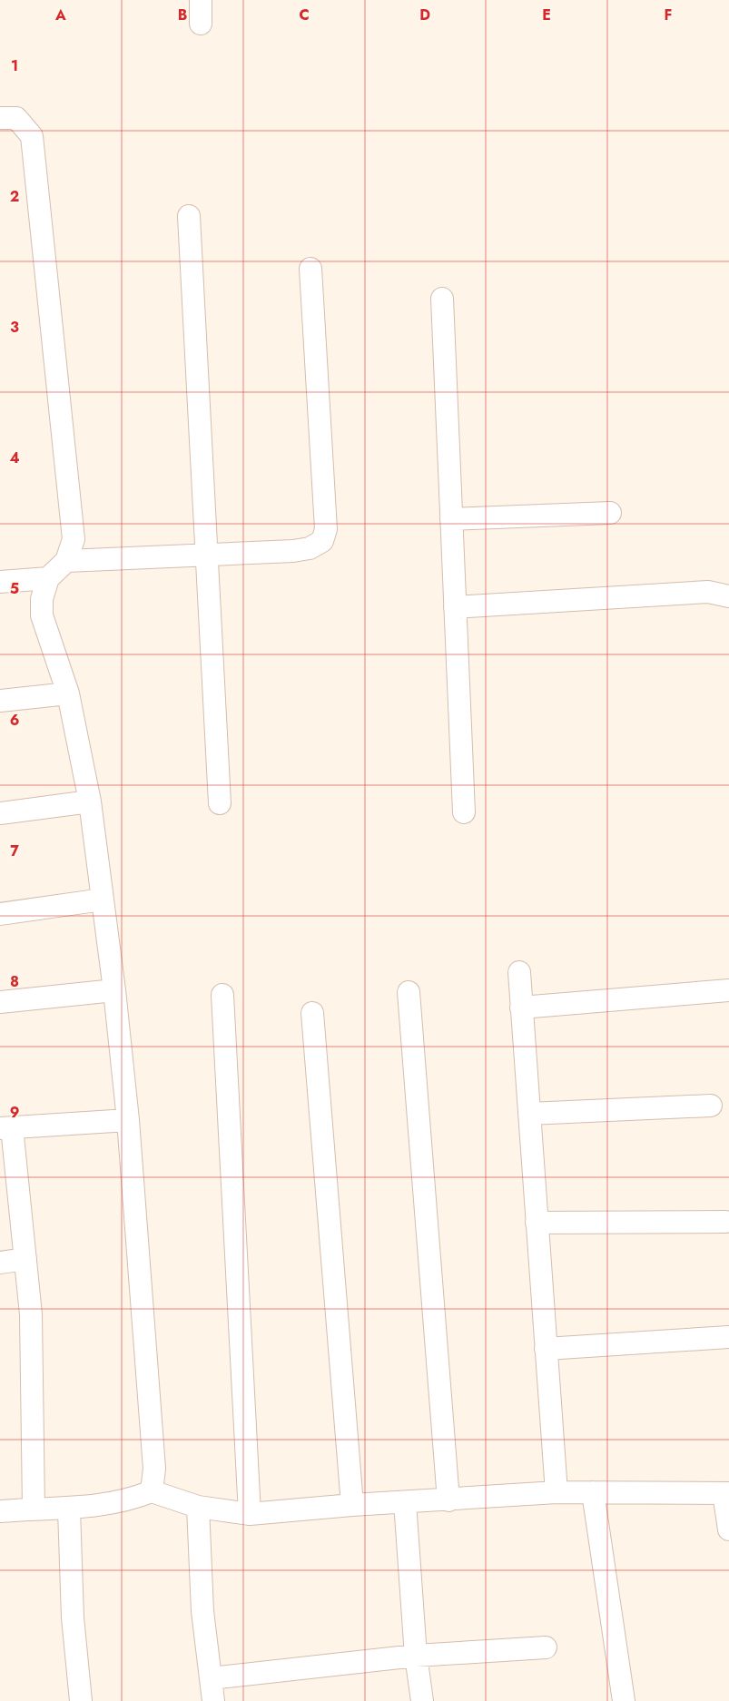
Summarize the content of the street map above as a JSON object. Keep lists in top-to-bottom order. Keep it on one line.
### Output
{"grid":{"columns":["A","B","C","D","E","F"],"rows":["1","2","3","4","5","6","7","8","9"]}}
